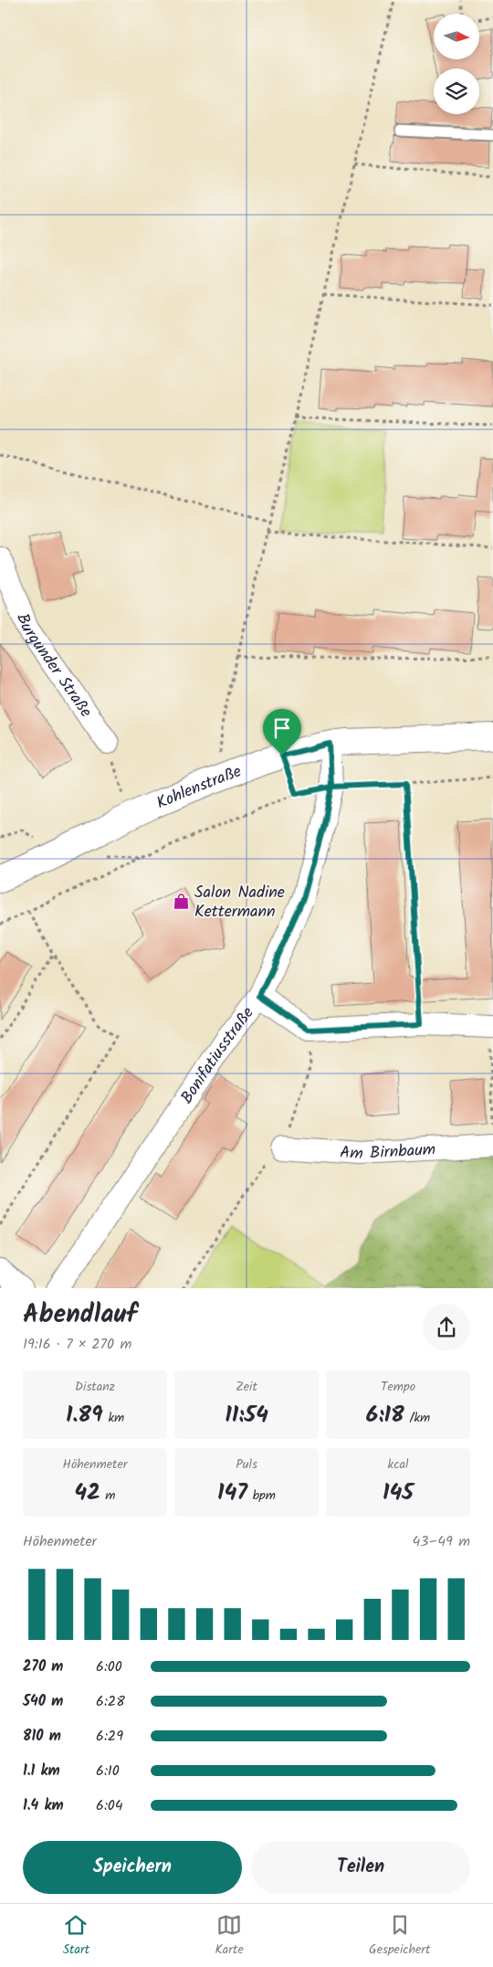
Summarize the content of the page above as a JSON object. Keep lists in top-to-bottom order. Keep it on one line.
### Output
{"streets":{"main road":["Kohlenstraße"],"street":["Burgunder Straße","Bonifatiusstraße","Am Birnbaum"]},"crossings":[["Kohlenstraße","Bonifatiusstraße"]],"places":{"shop":["Salon Nadine Kettermann"]},"north":"right","page":{"heading":["Abendlauf","19:16 · 7 × 270 m"],"stats":[["Distanz","1.89 km"],["Zeit","11:54"],["Tempo","6:18 /km"],["Höhenmeter","42 m"],["Puls","147 bpm"],["kcal","145"]],"chart":["Höhenmeter","43–49 m"],"list":[{"name":"270 m","note":"6:00"},{"name":"540 m","note":"6:28"},{"name":"810 m","note":"6:29"},{"name":"1.1 km","note":"6:10"},{"name":"1.4 km","note":"6:04"}],"buttons":["Speichern","Teilen"],"tabs":["Start","Karte","Gespeichert"]}}
